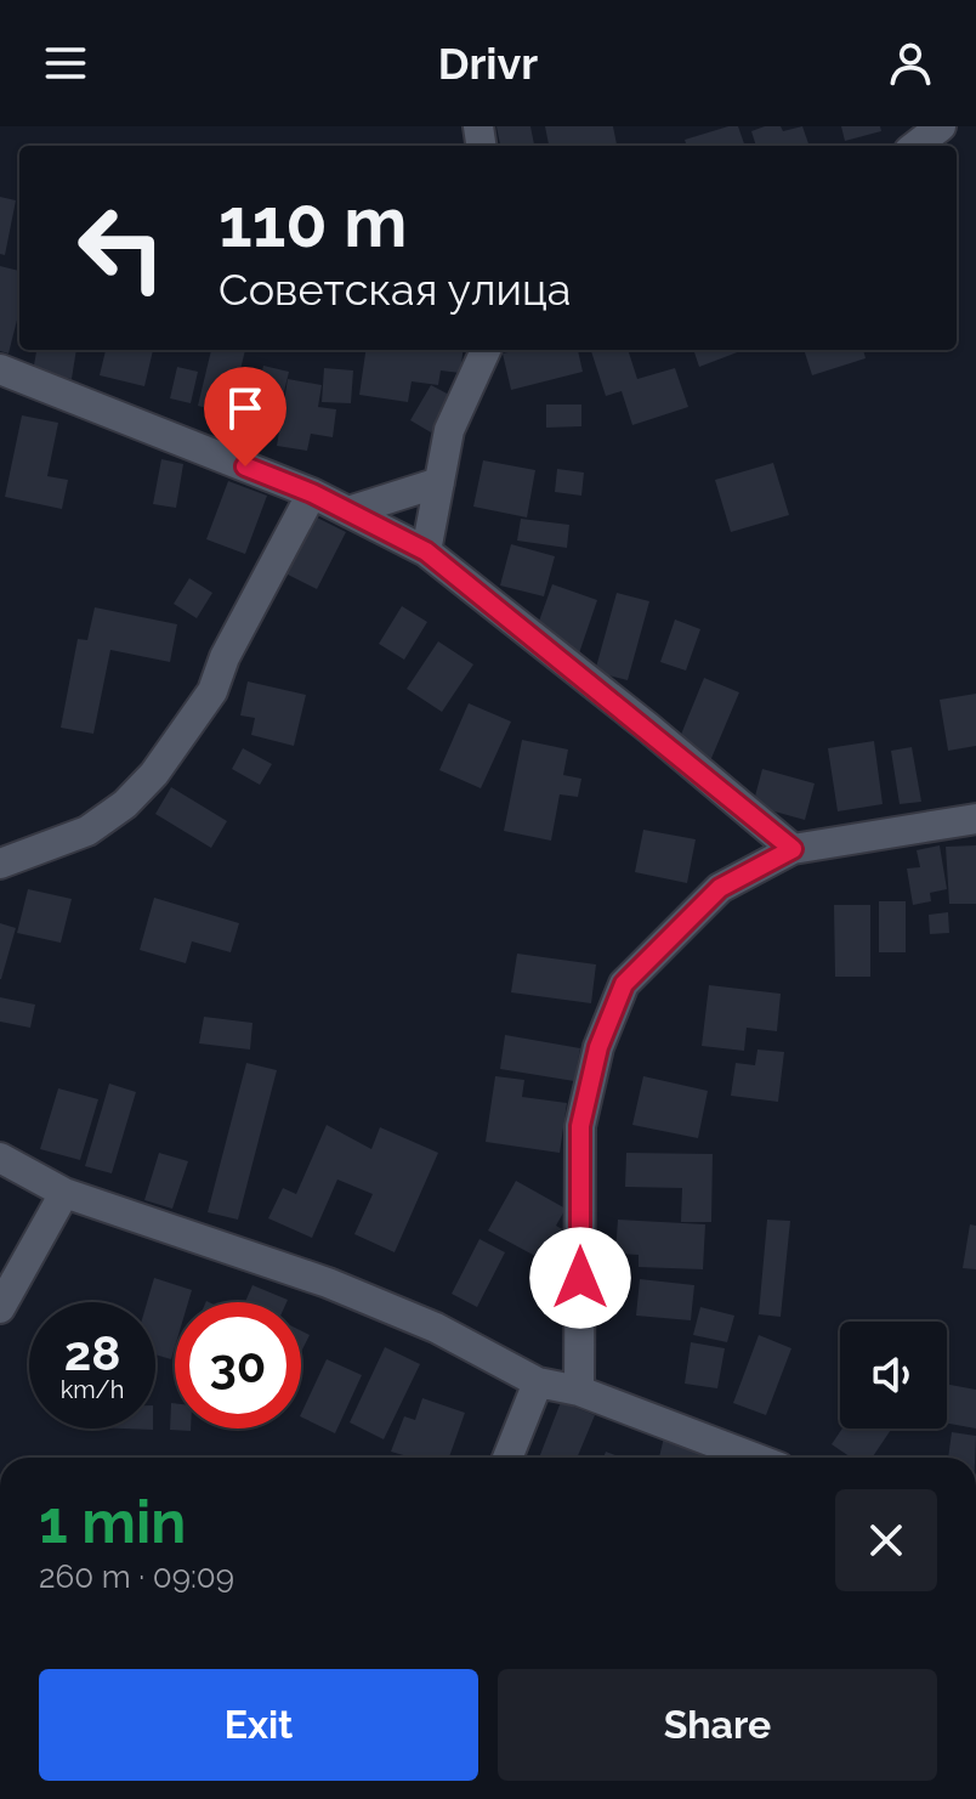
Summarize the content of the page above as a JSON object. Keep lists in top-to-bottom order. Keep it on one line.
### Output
{"page":{"header":"Drivr","turn":["110 m","Советская улица"],"speed":"28 km/h","limit":"30","heading":["1 min","260 m · 09:09"],"buttons":["Exit","Share"]}}
